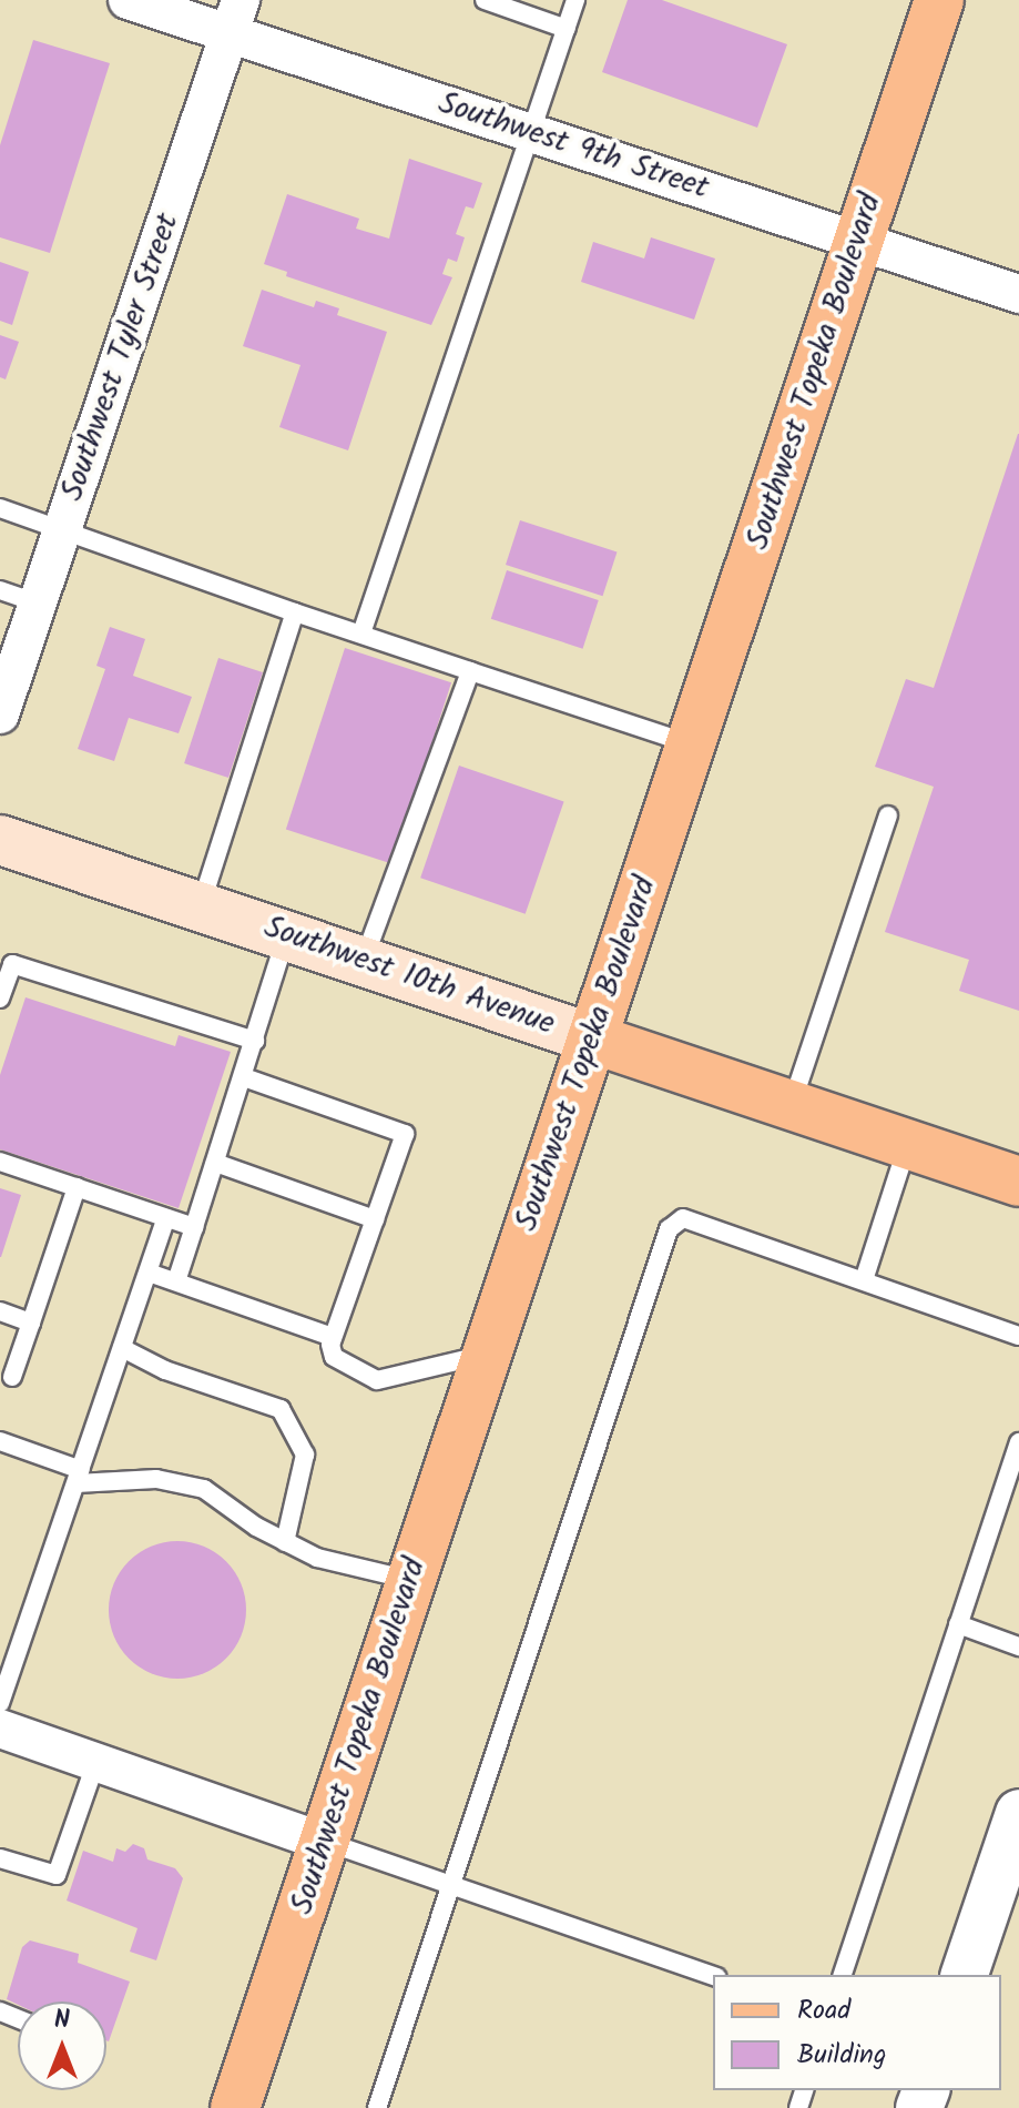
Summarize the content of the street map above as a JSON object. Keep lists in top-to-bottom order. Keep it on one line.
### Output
{"streets":{"main road":["Southwest Topeka Boulevard","Southwest 10th Avenue"],"street":["Southwest 9th Street","Southwest Tyler Street"]},"crossings":[["Southwest 9th Street","Southwest Tyler Street"],["Southwest 9th Street","Southwest Topeka Boulevard"],["Southwest Topeka Boulevard","Southwest 10th Avenue"]],"legend":["Road","Building"],"north":"top"}
